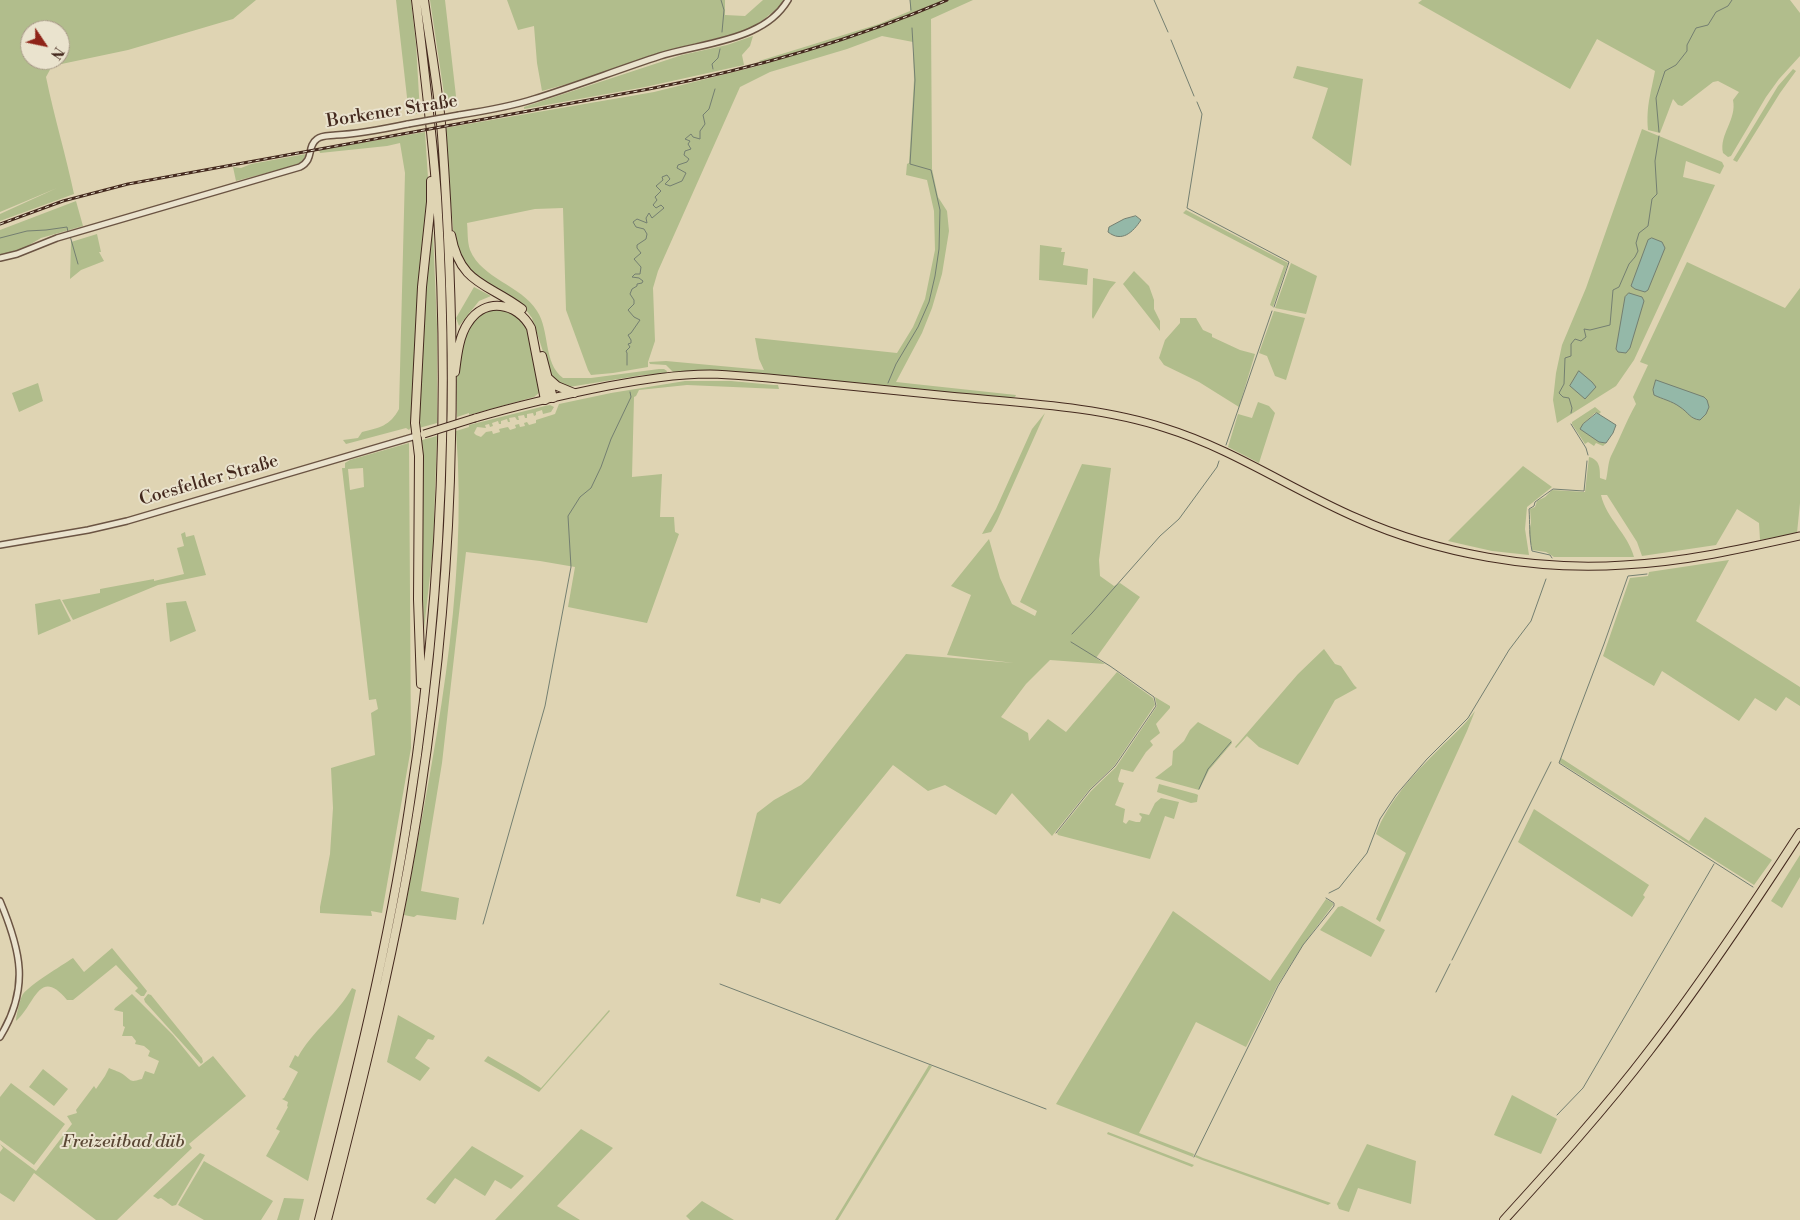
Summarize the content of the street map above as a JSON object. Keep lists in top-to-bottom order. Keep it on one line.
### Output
{"streets":{"street":["Borkener Straße","Coesfelder Straße"]},"parks":["Freizeitbad düb"],"north":"bottom right"}
